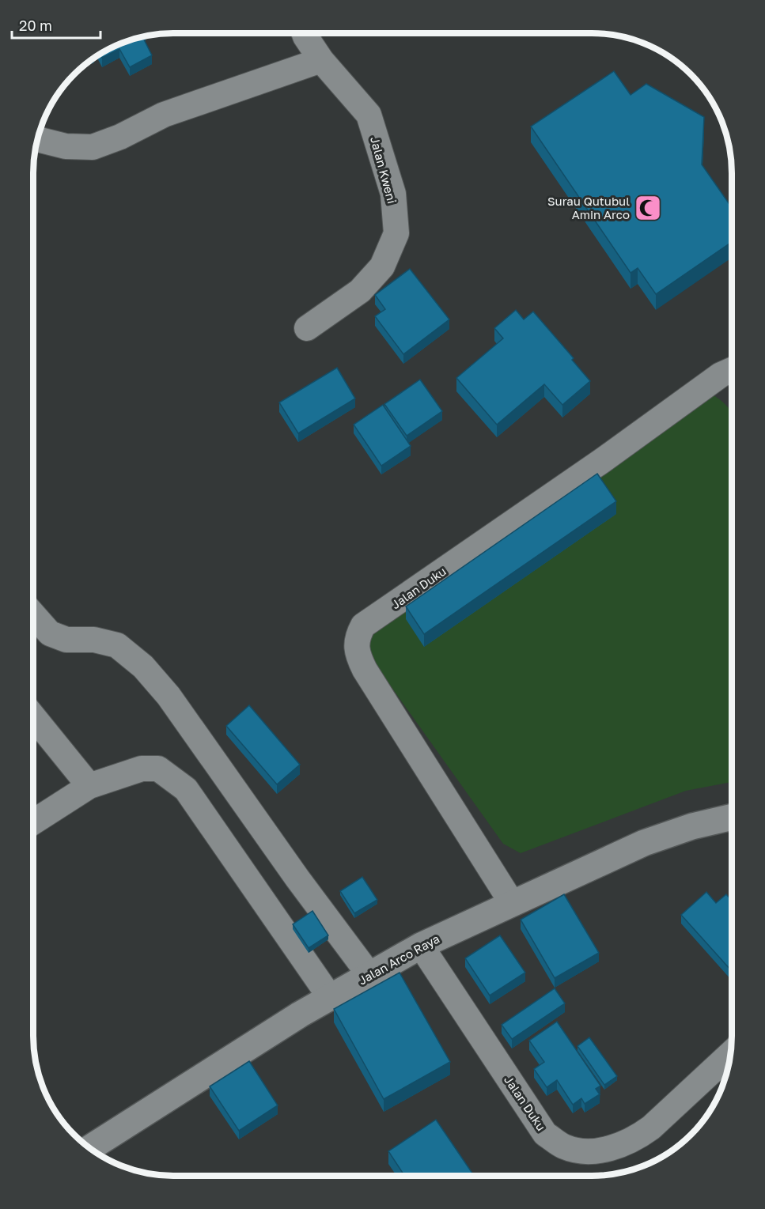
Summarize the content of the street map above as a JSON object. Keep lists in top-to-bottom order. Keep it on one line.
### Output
{"streets":{"main road":["Jalan Arco Raya"],"street":["Jalan Kweni","Jalan Duku"]},"crossings":[["Jalan Duku","Jalan Arco Raya"]],"places":{"mosque":["Surau Qutubul Amin Arco"]},"scale_bar":"20 m"}
